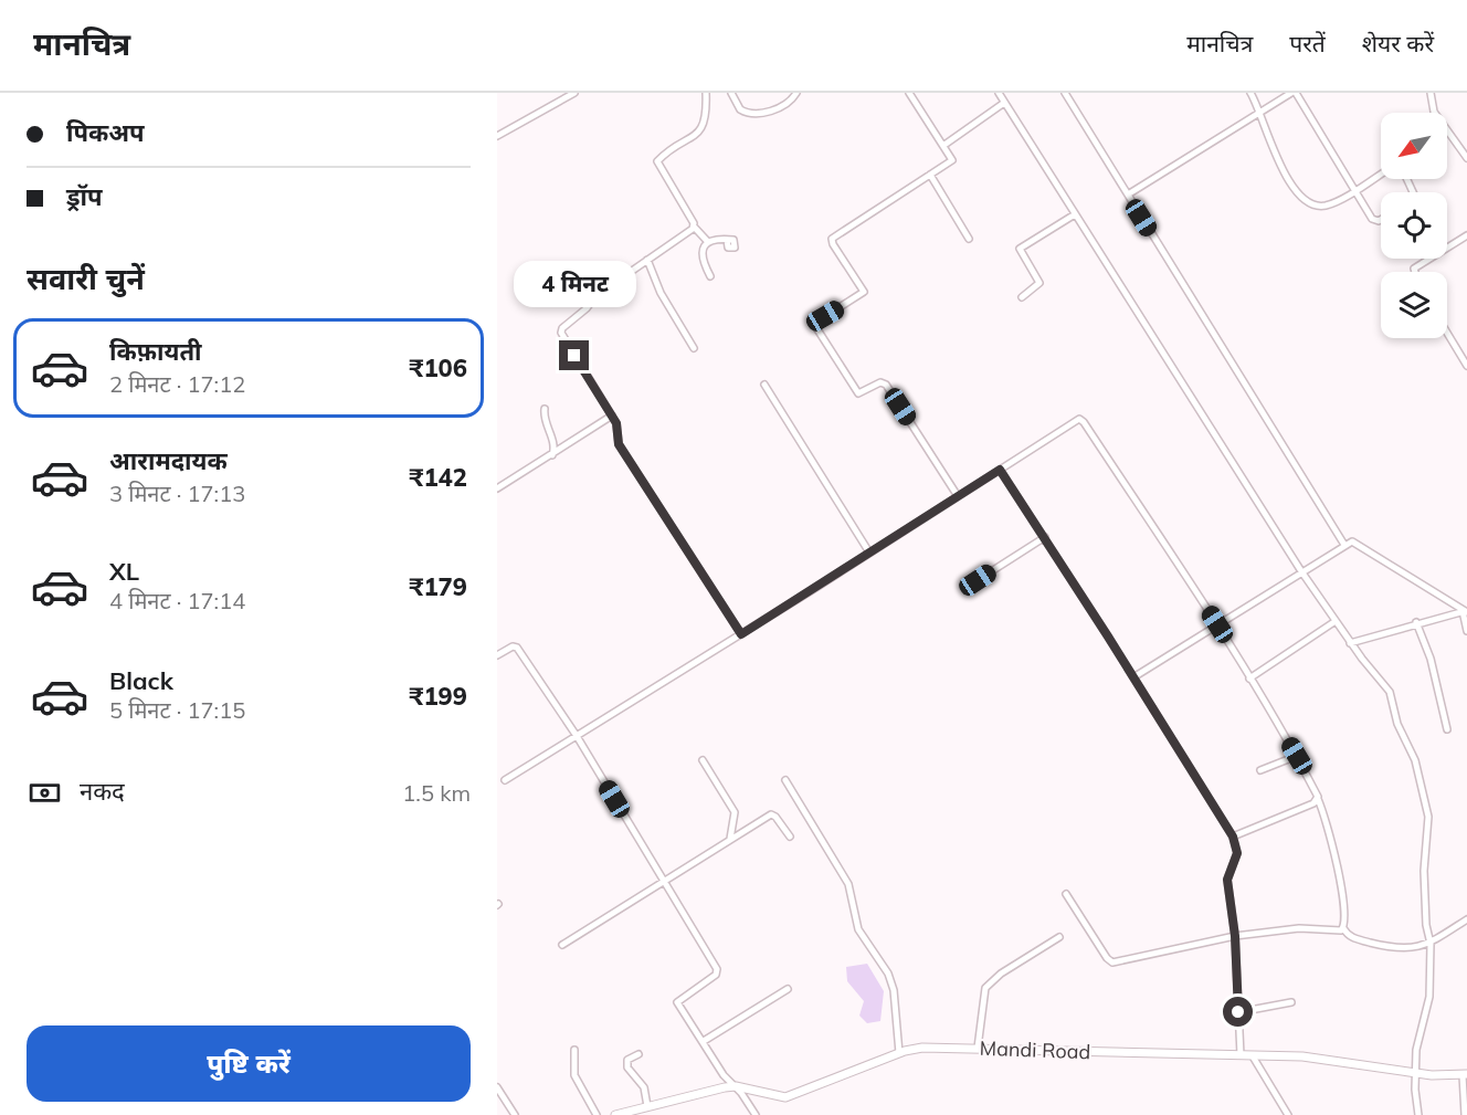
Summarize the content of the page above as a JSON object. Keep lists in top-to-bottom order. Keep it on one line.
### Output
{"streets":{"street":["Mandi Road"]},"north":"bottom left","page":{"header":"मानचित्र","nav":["मानचित्र","परतें","शेयर करें"],"banner":["पिकअप","ड्रॉप"],"heading":"सवारी चुनें","bubble":"4 मिनट","list":[{"name":"किफ़ायती","note":"2 मिनट · 17:12","value":"₹106"},{"name":"आरामदायक","note":"3 मिनट · 17:13","value":"₹142"},{"name":"XL","note":"4 मिनट · 17:14","value":"₹179"},{"name":"Black","note":"5 मिनट · 17:15","value":"₹199"}],"pay":["नकद","1.5 km"],"buttons":"पुष्टि करें"}}
